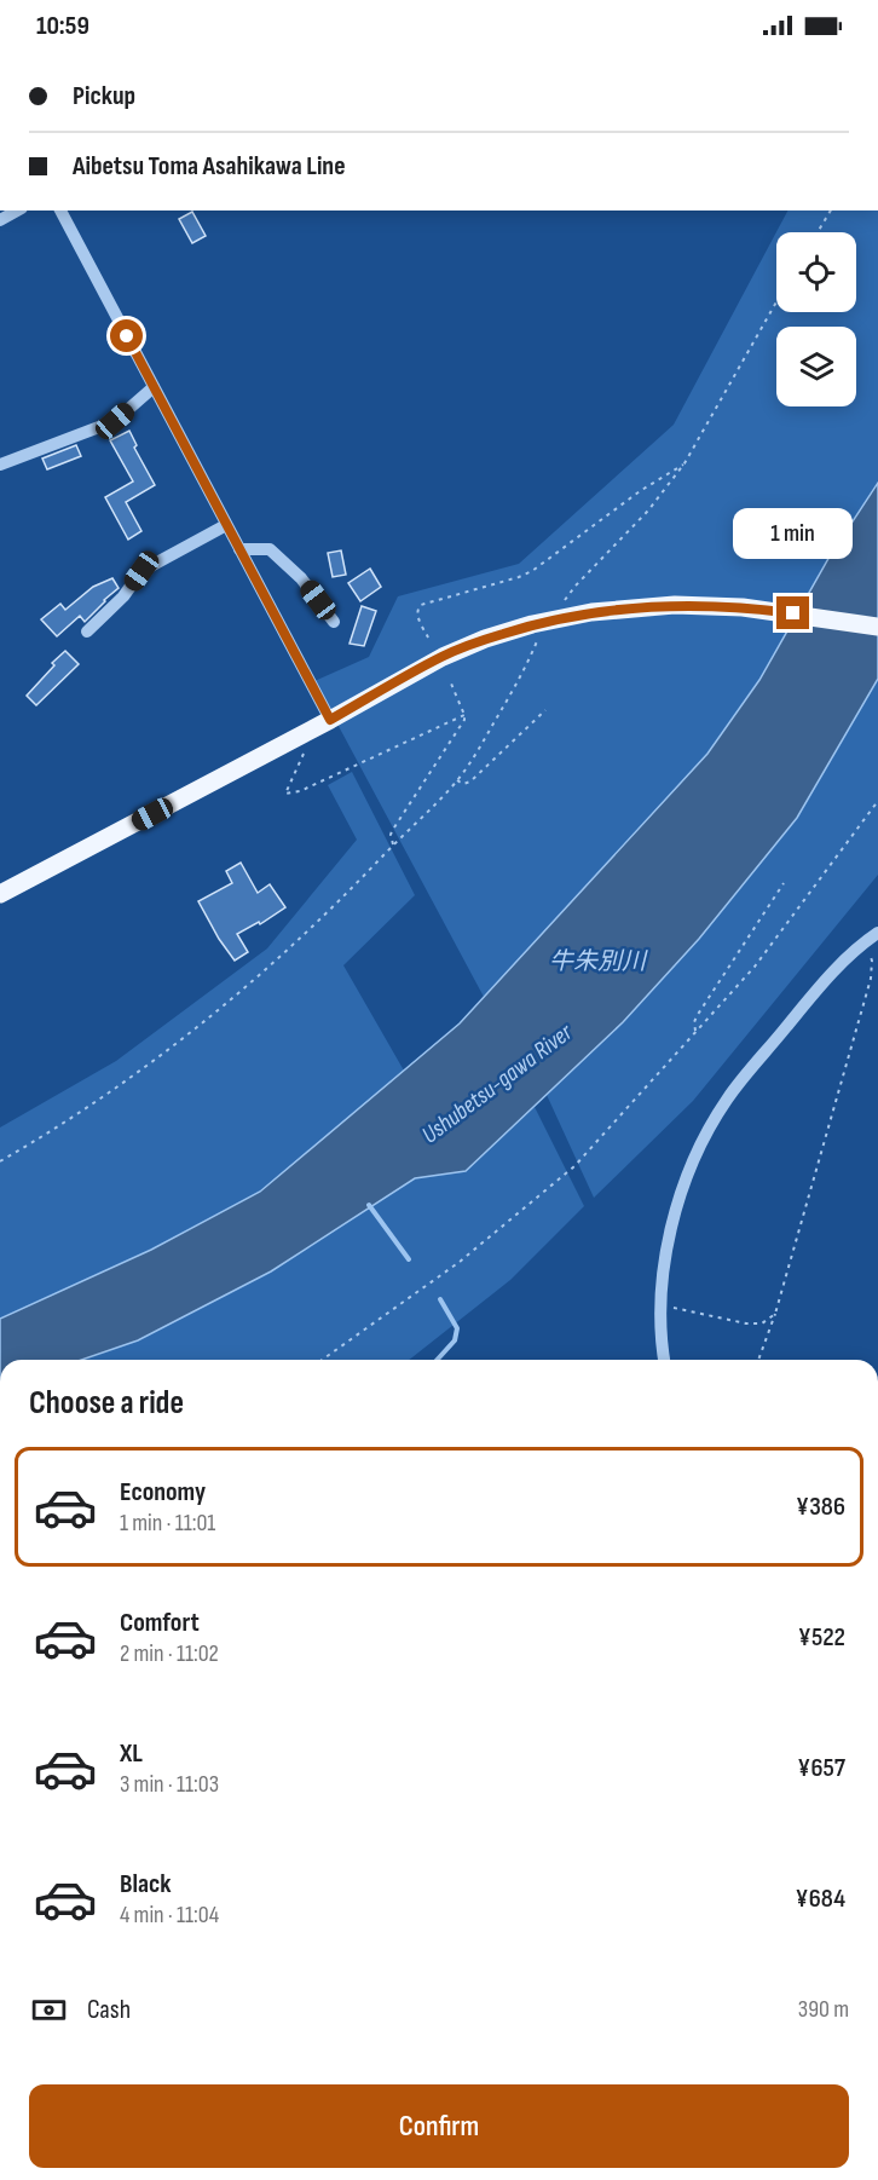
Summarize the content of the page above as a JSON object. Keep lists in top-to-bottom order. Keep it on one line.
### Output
{"water":["牛朱別川","Ushubetsu-gawa River"],"page":{"status":"10:59","banner":["Pickup","Aibetsu Toma Asahikawa Line"],"bubble":"1 min","heading":"Choose a ride","list":[{"name":"Economy","note":"1 min · 11:01","value":"¥386"},{"name":"Comfort","note":"2 min · 11:02","value":"¥522"},{"name":"XL","note":"3 min · 11:03","value":"¥657"},{"name":"Black","note":"4 min · 11:04","value":"¥684"}],"pay":["Cash","390 m"],"buttons":"Confirm"}}
